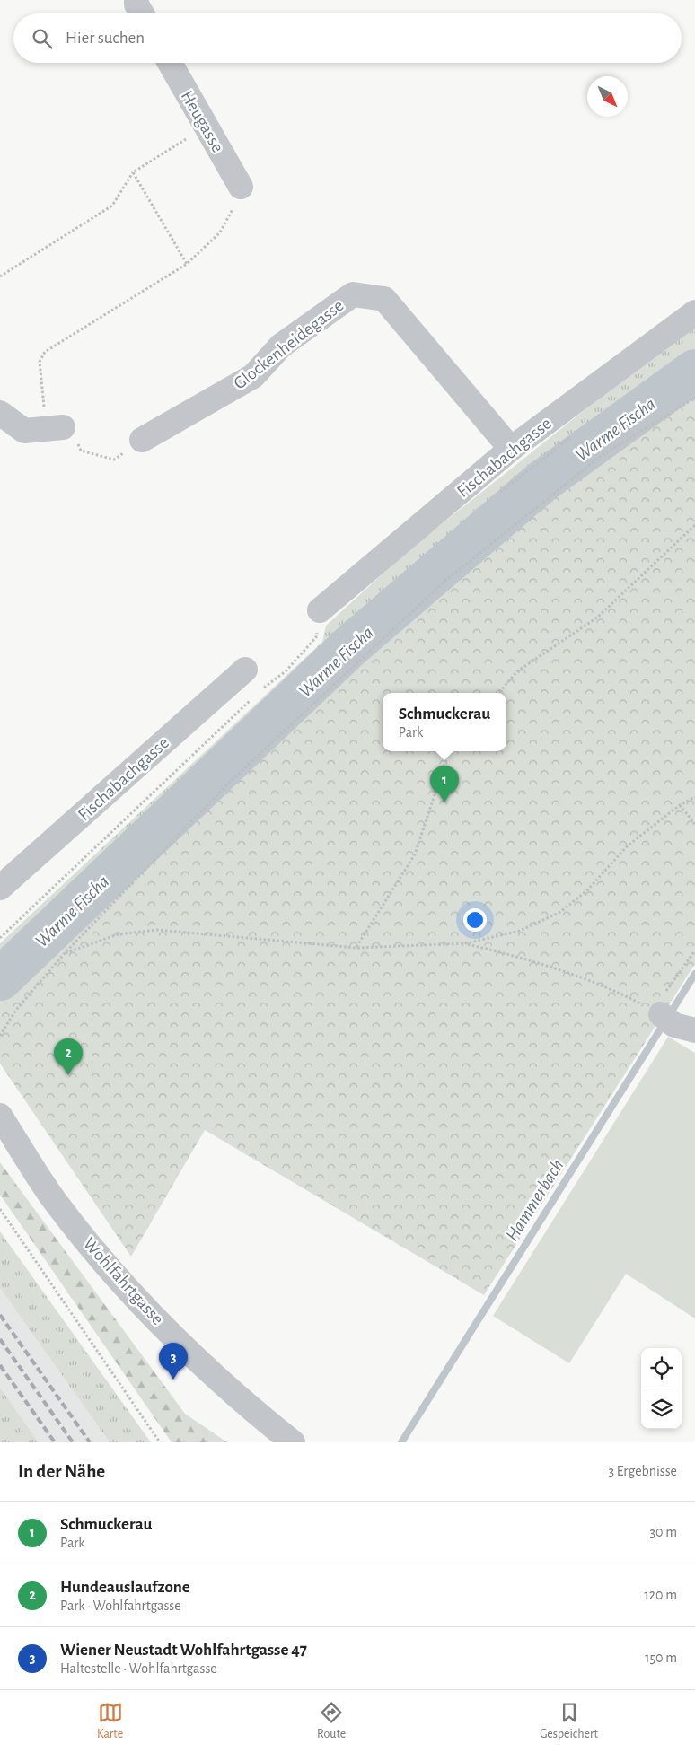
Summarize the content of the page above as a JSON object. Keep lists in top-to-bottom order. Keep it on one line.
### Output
{"streets":{"street":["Heugasse","Glockenheidegasse","Fischabachgasse","Wohlfahrtgasse"]},"crossings":[["Glockenheidegasse","Fischabachgasse"]],"water":["Warme Fischa","Hammerbach"],"north":"bottom right","page":{"search":"Hier suchen","popup":["Schmuckerau","Park"],"pins":["1","2","3"],"heading":["In der Nähe","3 Ergebnisse"],"list":[{"mark":"1","name":"Schmuckerau","note":"Park","value":"30 m"},{"mark":"2","name":"Hundeauslaufzone","note":"Park · Wohlfahrtgasse","value":"120 m"},{"mark":"3","name":"Wiener Neustadt Wohlfahrtgasse 47","note":"Haltestelle · Wohlfahrtgasse","value":"150 m"}],"nav":["Karte","Route","Gespeichert"]}}
